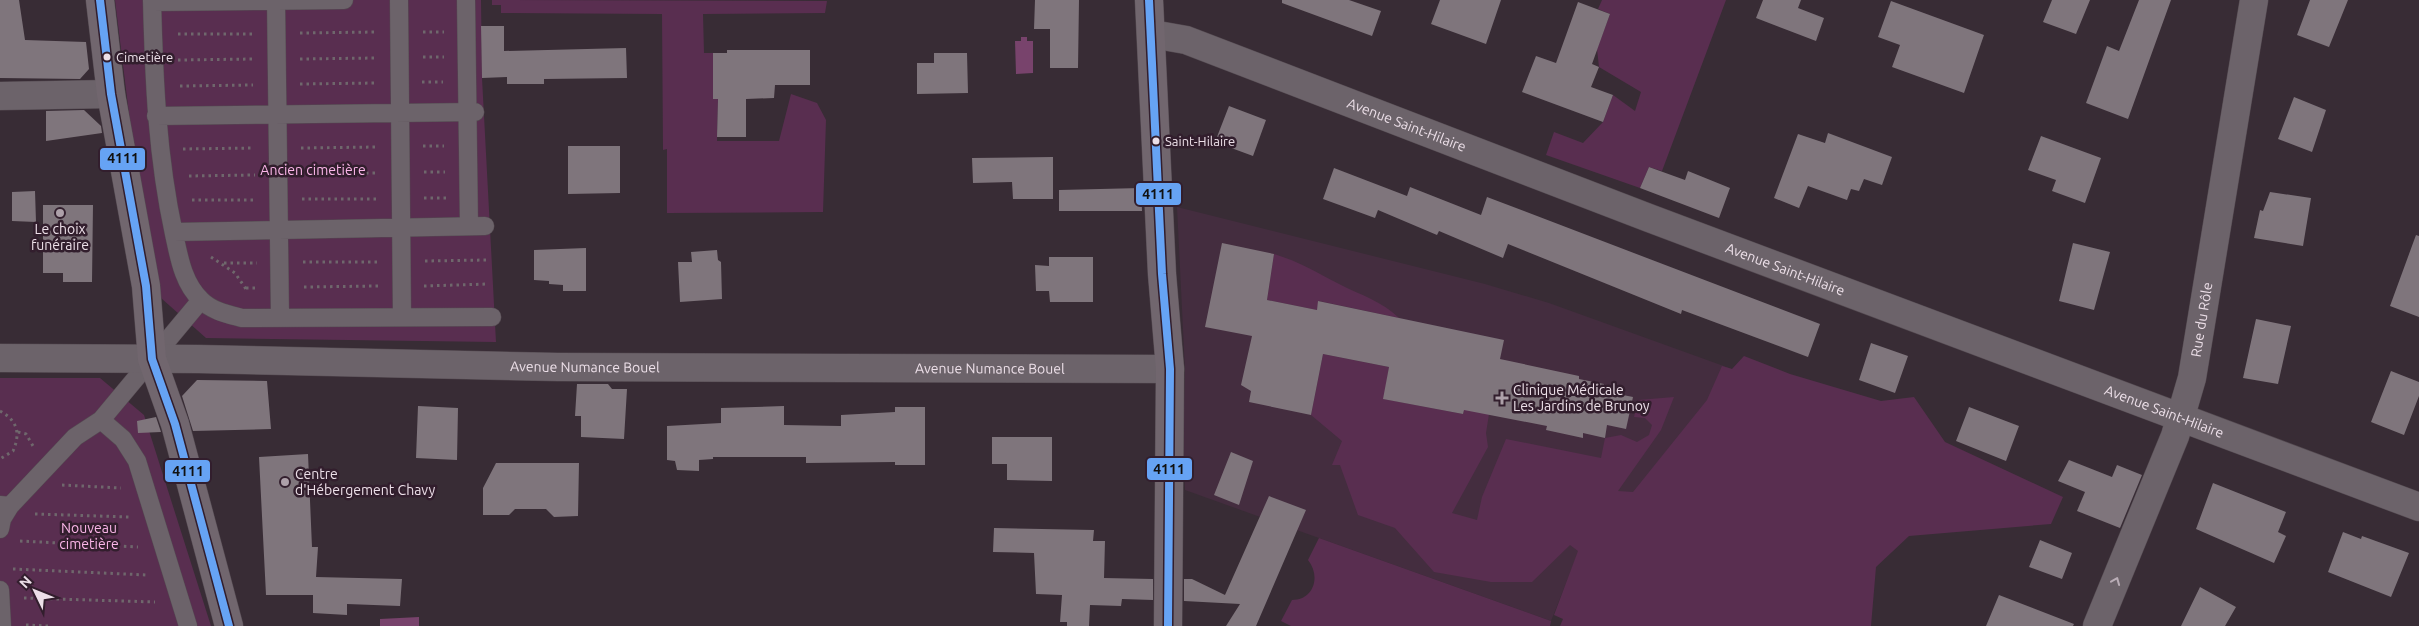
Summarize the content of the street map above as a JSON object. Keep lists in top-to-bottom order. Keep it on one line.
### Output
{"streets":{"street":["Avenue Saint-Hilaire","Rue du Rôle","Avenue Numance Bouel"]},"crossings":[["Avenue Saint-Hilaire","Rue du Rôle"]],"parks":["Ancien cimetière","Nouveau cimetière"],"places":{"other":["Cimetière","Saint-Hilaire","Le choix funéraire","Centre d'Hébergement Chavy"],"health":["Clinique Médicale Les Jardins de Brunoy"]},"lines":["transit line 4111"],"north":"top left"}
